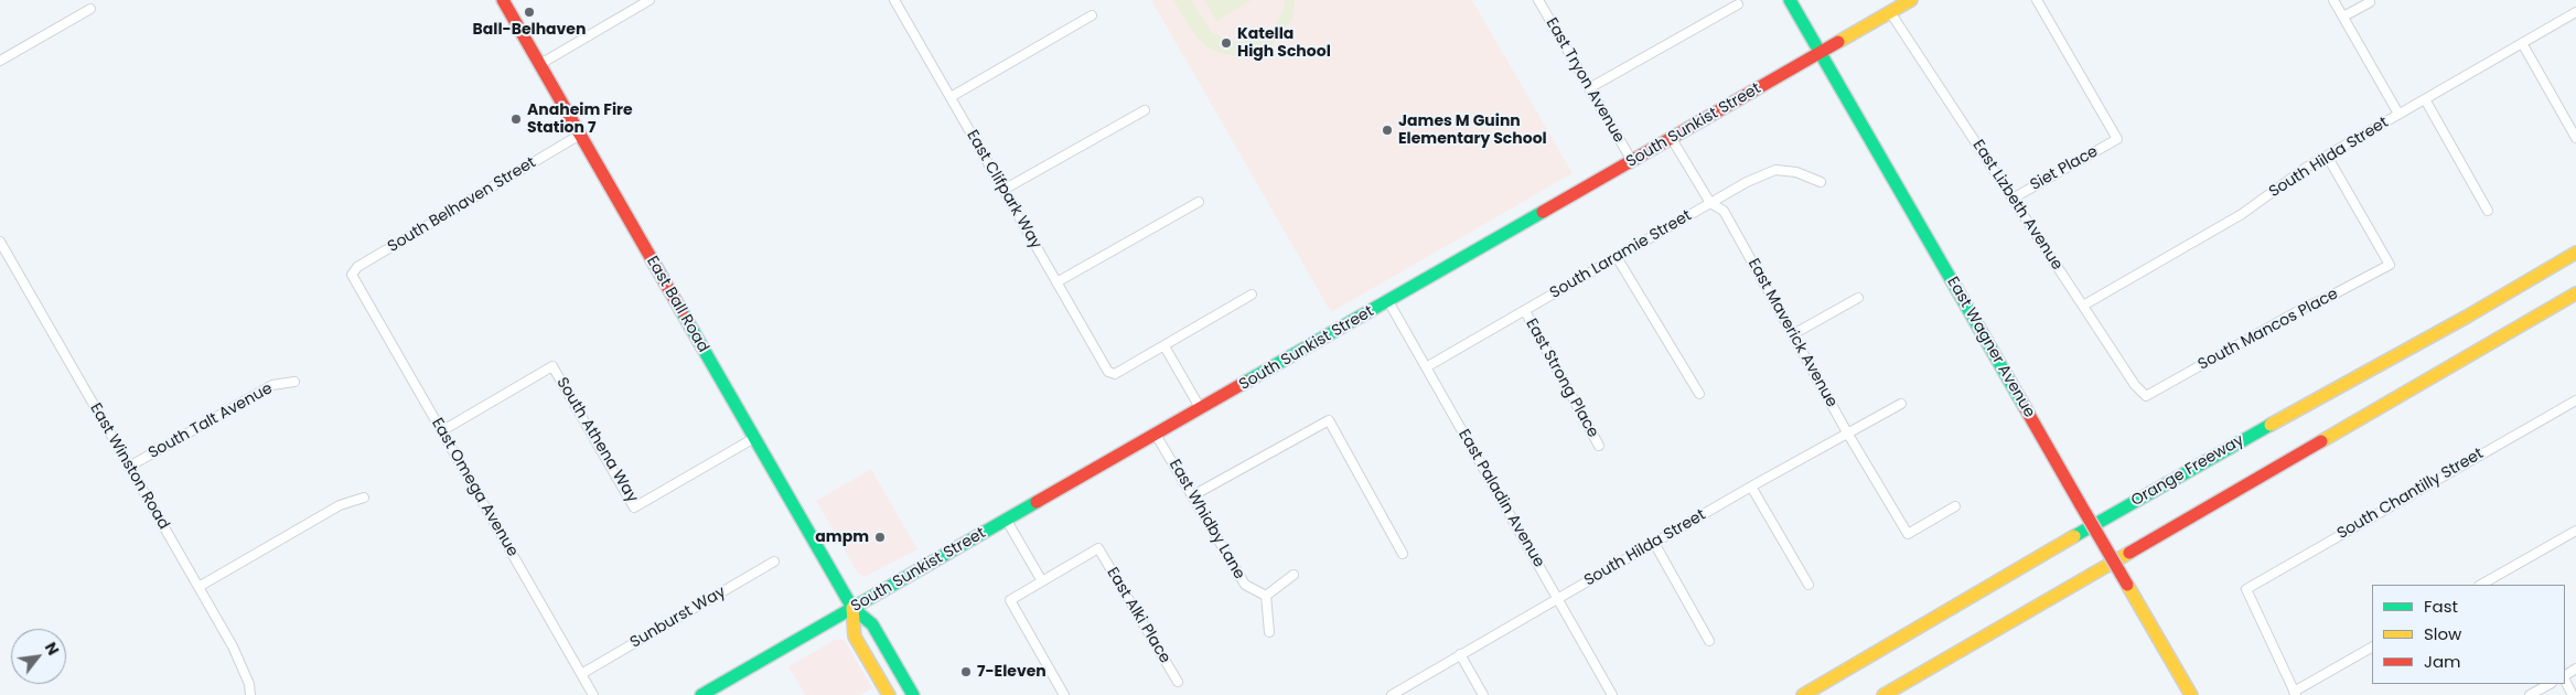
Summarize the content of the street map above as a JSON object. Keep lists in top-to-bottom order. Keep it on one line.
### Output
{"streets":{"main road":["South Sunkist Street","East Ball Road","East Wagner Avenue","Orange Freeway"],"street":["East Tryon Avenue","South Hilda Street","Siet Place","East Clifpark Way","South Belhaven Street","East Lizbeth Avenue","South Laramie Street","South Mancos Place","East Maverick Avenue","East Strong Place","South Talt Avenue","South Athena Way","East Winston Road","East Omega Avenue","South Chantilly Street","East Paladin Avenue","East Whidby Lane","East Alki Place","Sunburst Way"]},"crossings":[["East Tryon Avenue","South Sunkist Street"],["South Sunkist Street","East Lizbeth Avenue"],["South Sunkist Street","East Ball Road"],["South Sunkist Street","East Maverick Avenue"],["South Sunkist Street","East Wagner Avenue"],["South Sunkist Street","East Paladin Avenue"],["South Sunkist Street","East Whidby Lane"],["South Hilda Street","East Lizbeth Avenue"],["South Hilda Street","South Mancos Place"],["South Hilda Street","East Maverick Avenue"],["South Hilda Street","East Paladin Avenue"],["Siet Place","East Lizbeth Avenue"],["South Belhaven Street","East Ball Road"],["South Belhaven Street","East Omega Avenue"],["East Lizbeth Avenue","South Mancos Place"],["South Laramie Street","East Maverick Avenue"],["South Laramie Street","East Strong Place"],["South Laramie Street","East Paladin Avenue"],["East Ball Road","South Athena Way"],["South Talt Avenue","East Winston Road"],["South Athena Way","East Omega Avenue"],["East Omega Avenue","Sunburst Way"]],"places":["Ball-Belhaven","Katella High School","Anaheim Fire Station 7","James M Guinn Elementary School","ampm","7-Eleven"],"legend":["Fast","Slow","Jam"],"north":"top right"}
